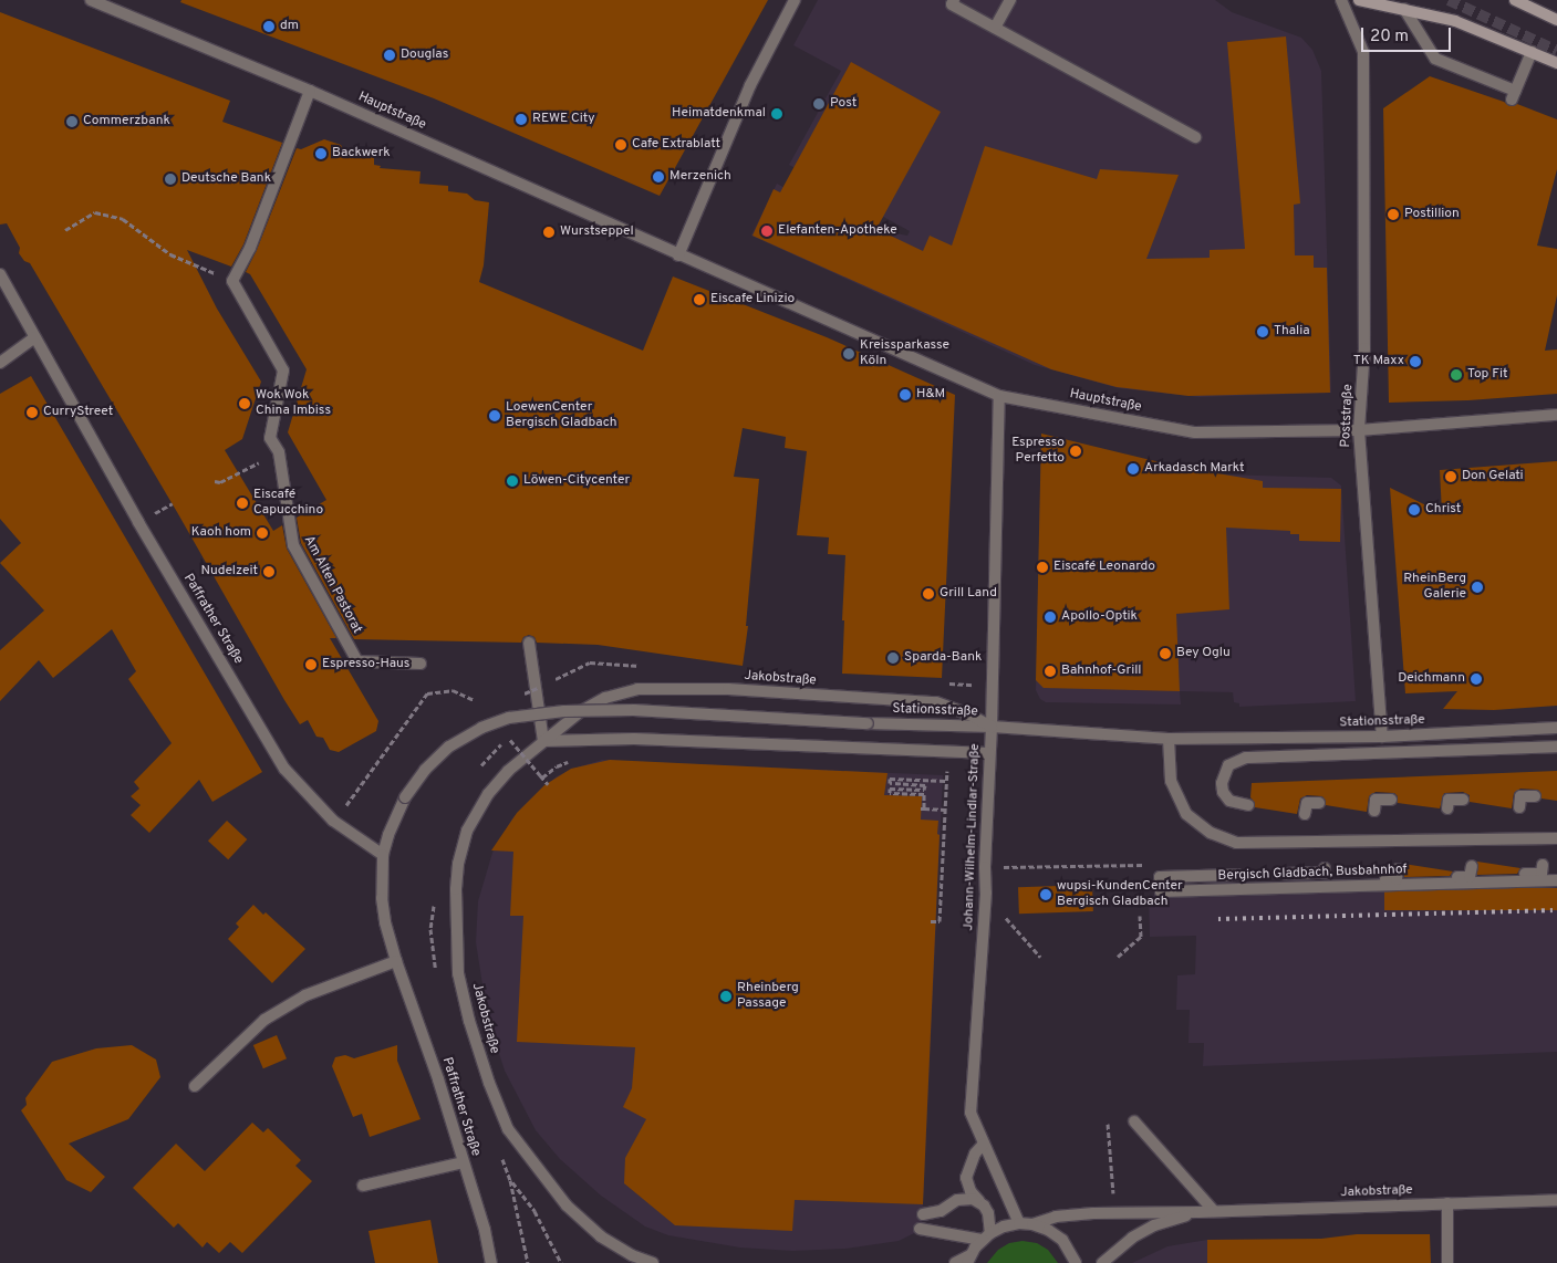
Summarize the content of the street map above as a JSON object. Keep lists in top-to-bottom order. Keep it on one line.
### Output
{"streets":{"street":["Hauptstraße","Poststraße","Am Alten Pastorat","Paffrather Straße","Jakobstraße","Stationsstraße","Johann-Wilhelm-Lindlar-Straße","Bergisch Gladbach, Busbahnhof"]},"crossings":[["Hauptstraße","Poststraße"],["Hauptstraße","Johann-Wilhelm-Lindlar-Straße"],["Poststraße","Stationsstraße"],["Paffrather Straße","Stationsstraße"],["Jakobstraße","Stationsstraße"],["Jakobstraße","Johann-Wilhelm-Lindlar-Straße"],["Stationsstraße","Johann-Wilhelm-Lindlar-Straße"]],"places":["dm","Douglas","Post","Heimatdenkmal","REWE City","Commerzbank","Cafe Extrablatt","Backwerk","Merzenich","Deutsche Bank","Postillion","Elefanten-Apotheke","Wurstseppel","Eiscafe Linizio","Thalia","Kreissparkasse Köln","TK Maxx","Top Fit","H&M","Wok Wok China Imbiss","CurryStreet","LoewenCenter Bergisch Gladbach","Espresso Perfetto","Arkadasch Markt","Don Gelati","Löwen-Citycenter","Eiscafé Capucchino","Christ","Kaoh hom","Eiscafé Leonardo","Nudelzeit","RheinBerg Galerie","Grill Land","Apollo-Optik","Bey Oglu","Sparda-Bank","Espresso-Haus","Bahnhof-Grill","Deichmann","wupsi-KundenCenter Bergisch Gladbach","Rheinberg Passage"],"scale_bar":"20 m"}
